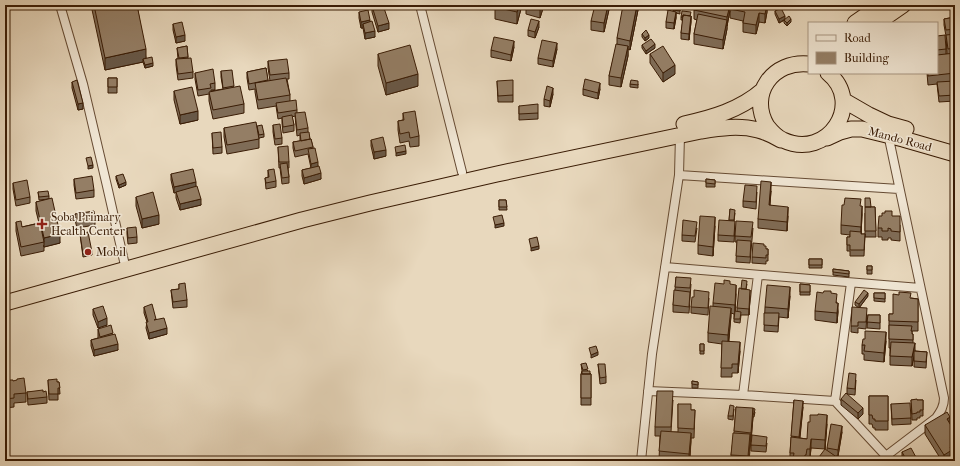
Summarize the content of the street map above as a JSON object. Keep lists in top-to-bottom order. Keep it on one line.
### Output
{"streets":{"highway":["Mando Road"]},"places":{"health":["Soba Primary Health Center"],"other":["Mobil"]},"legend":["Road","Building"]}
